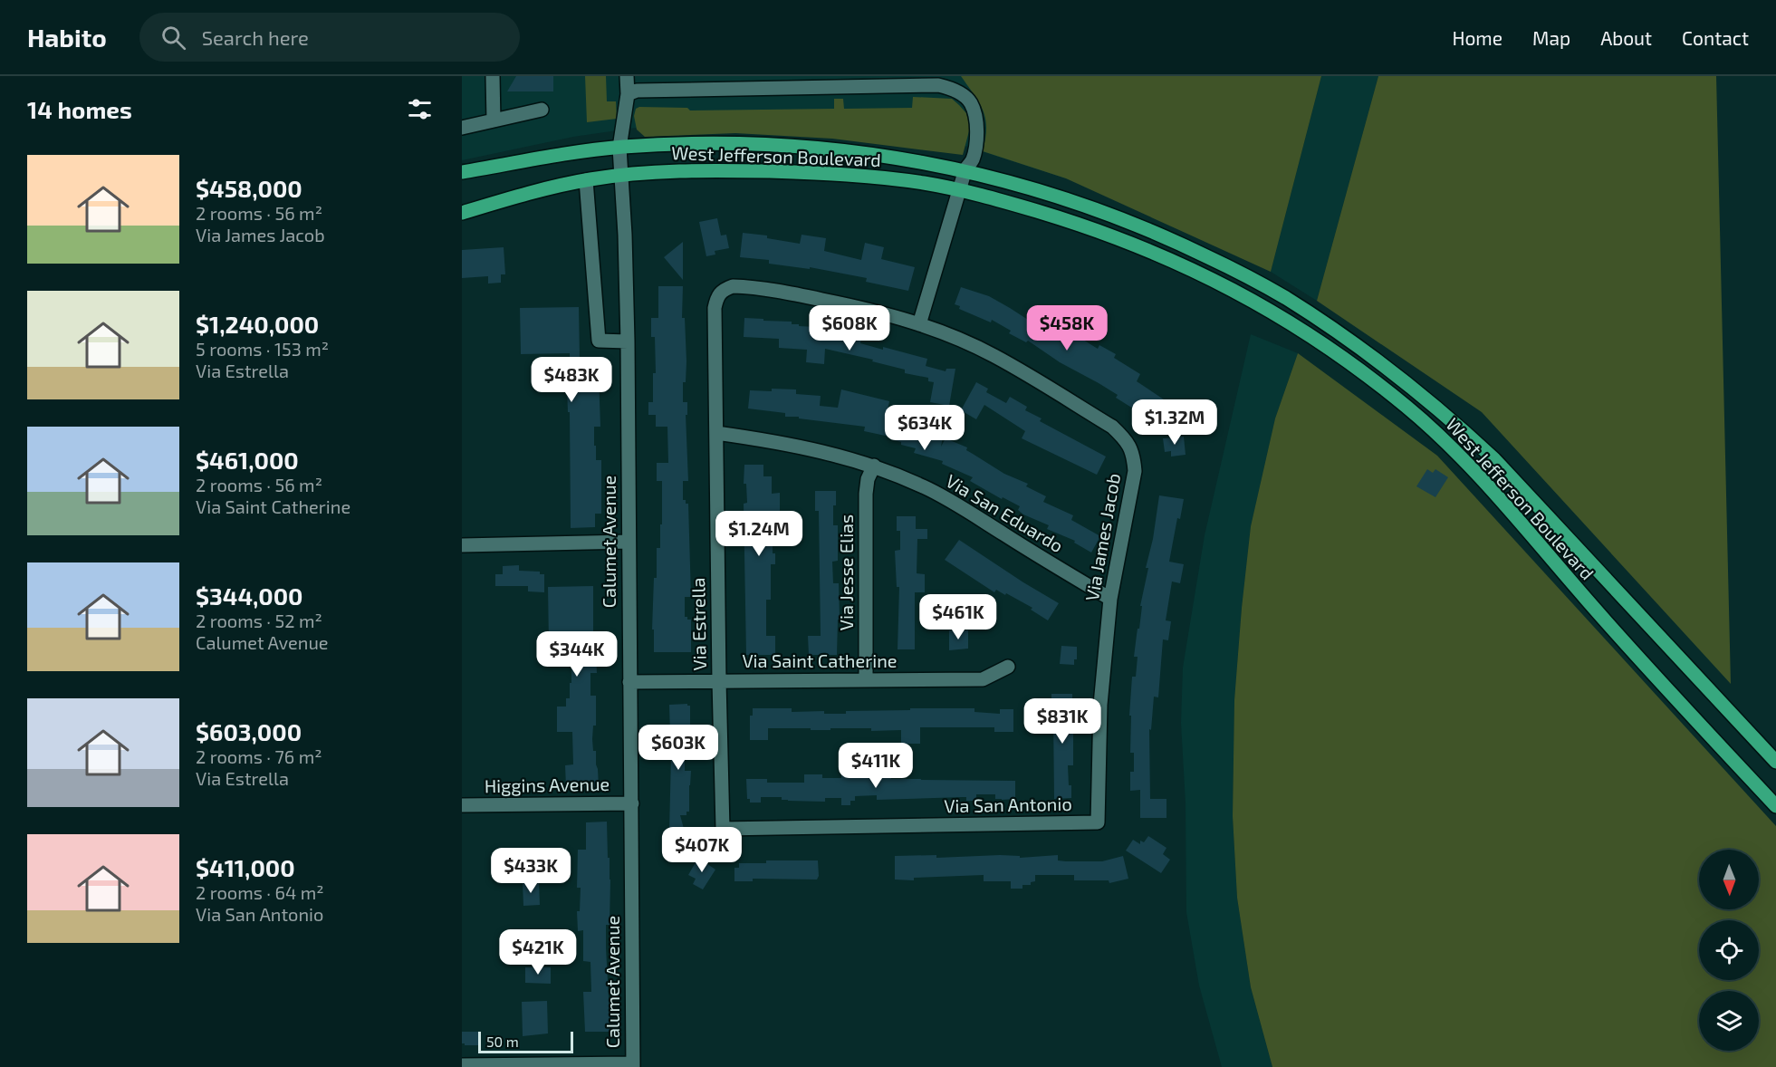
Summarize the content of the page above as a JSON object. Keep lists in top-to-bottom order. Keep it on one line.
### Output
{"streets":{"main road":["West Jefferson Boulevard"],"street":["Via San Eduardo","Via James Jacob","Calumet Avenue","Via Jesse Elias","Via Estrella","Via Saint Catherine","Higgins Avenue","Via San Antonio"]},"crossings":[["West Jefferson Boulevard","Calumet Avenue"],["Via San Eduardo","Via James Jacob"],["Via San Eduardo","Via Jesse Elias"],["Via San Eduardo","Via Estrella"],["Via James Jacob","Via Estrella"],["Via James Jacob","Via San Antonio"],["Calumet Avenue","Via Saint Catherine"],["Calumet Avenue","Higgins Avenue"],["Via Jesse Elias","Via Saint Catherine"],["Via Estrella","Via Saint Catherine"],["Via Estrella","Via San Antonio"]],"scale_bar":"50 m","north":"bottom","page":{"header":"Habito","search":"Search here","nav":["Home","Map","About","Contact"],"heading":"14 homes","list":[{"name":"$458,000","note":"2 rooms · 56 m² · Via James Jacob"},{"name":"$1,240,000","note":"5 rooms · 153 m² · Via Estrella"},{"name":"$461,000","note":"2 rooms · 56 m² · Via Saint Catherine"},{"name":"$344,000","note":"2 rooms · 52 m² · Calumet Avenue"},{"name":"$603,000","note":"2 rooms · 76 m² · Via Estrella"},{"name":"$411,000","note":"2 rooms · 64 m² · Via San Antonio"}],"price":["$608K","$458K","$483K","$1.32M","$634K","$1.24M","$461K","$344K","$831K","$603K","$411K","$407K","$433K","$421K"],"scale":"50 m"}}
